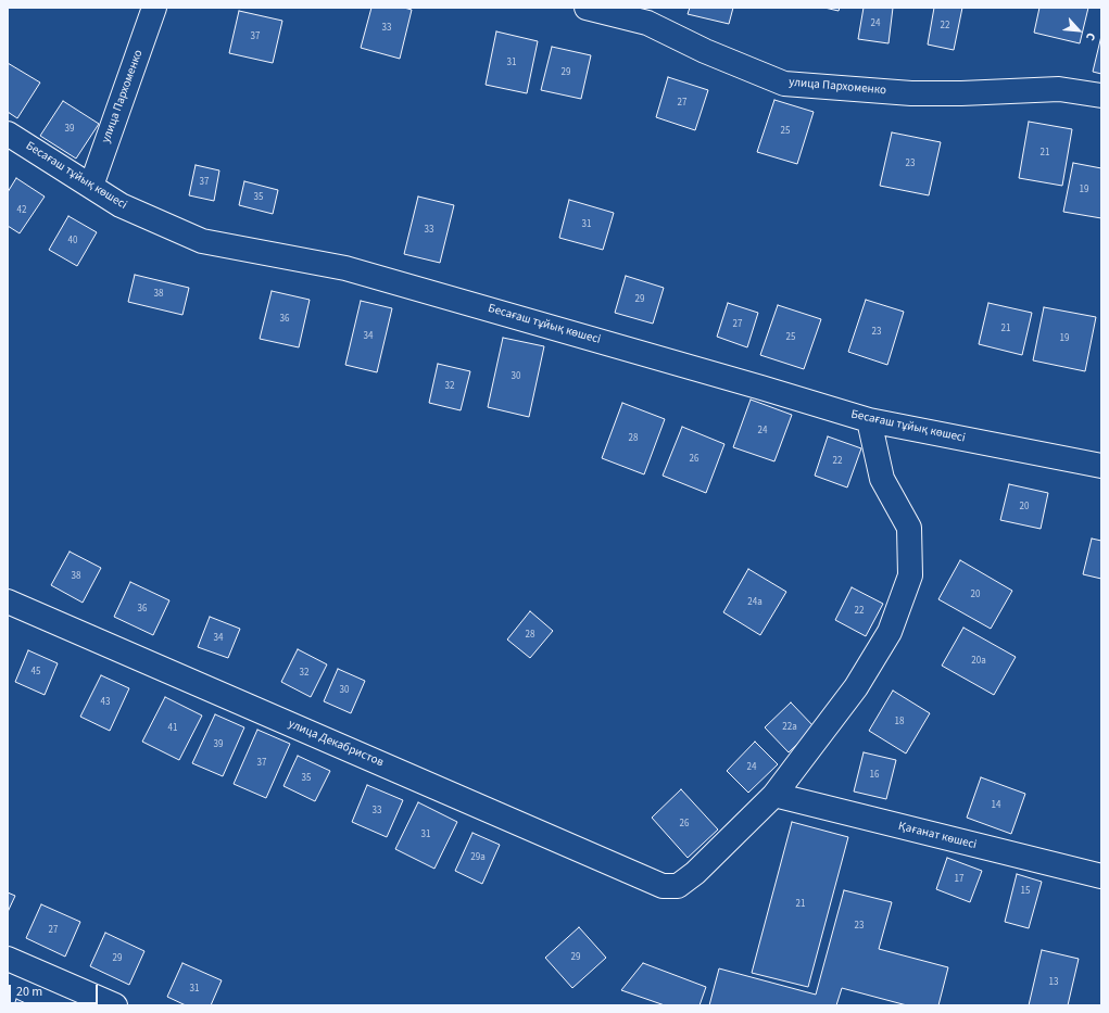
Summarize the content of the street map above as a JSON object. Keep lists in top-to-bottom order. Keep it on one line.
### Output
{"streets":{"street":["улица Пархоменко","Бесағаш тұйық көшесі","улица Декабристов","Қағанат көшесі"]},"crossings":[["улица Пархоменко","Бесағаш тұйық көшесі"],["улица Декабристов","Қағанат көшесі"]],"house_numbers":["24","22","33","37","31","29","27","39","25","21","23","37","19","35","42","31","33","40","38","29","36","27","21","23","34","25","19","30","32","24","28","26","22","20","38","20","24а","36","22","28","34","20а","45","32","30","43","18","22а","41","39","37","24","16","35","14","33","26","31","29а","17","15","21","23","27","29","29","13","31"],"scale_bar":"20 m","north":"bottom right"}
